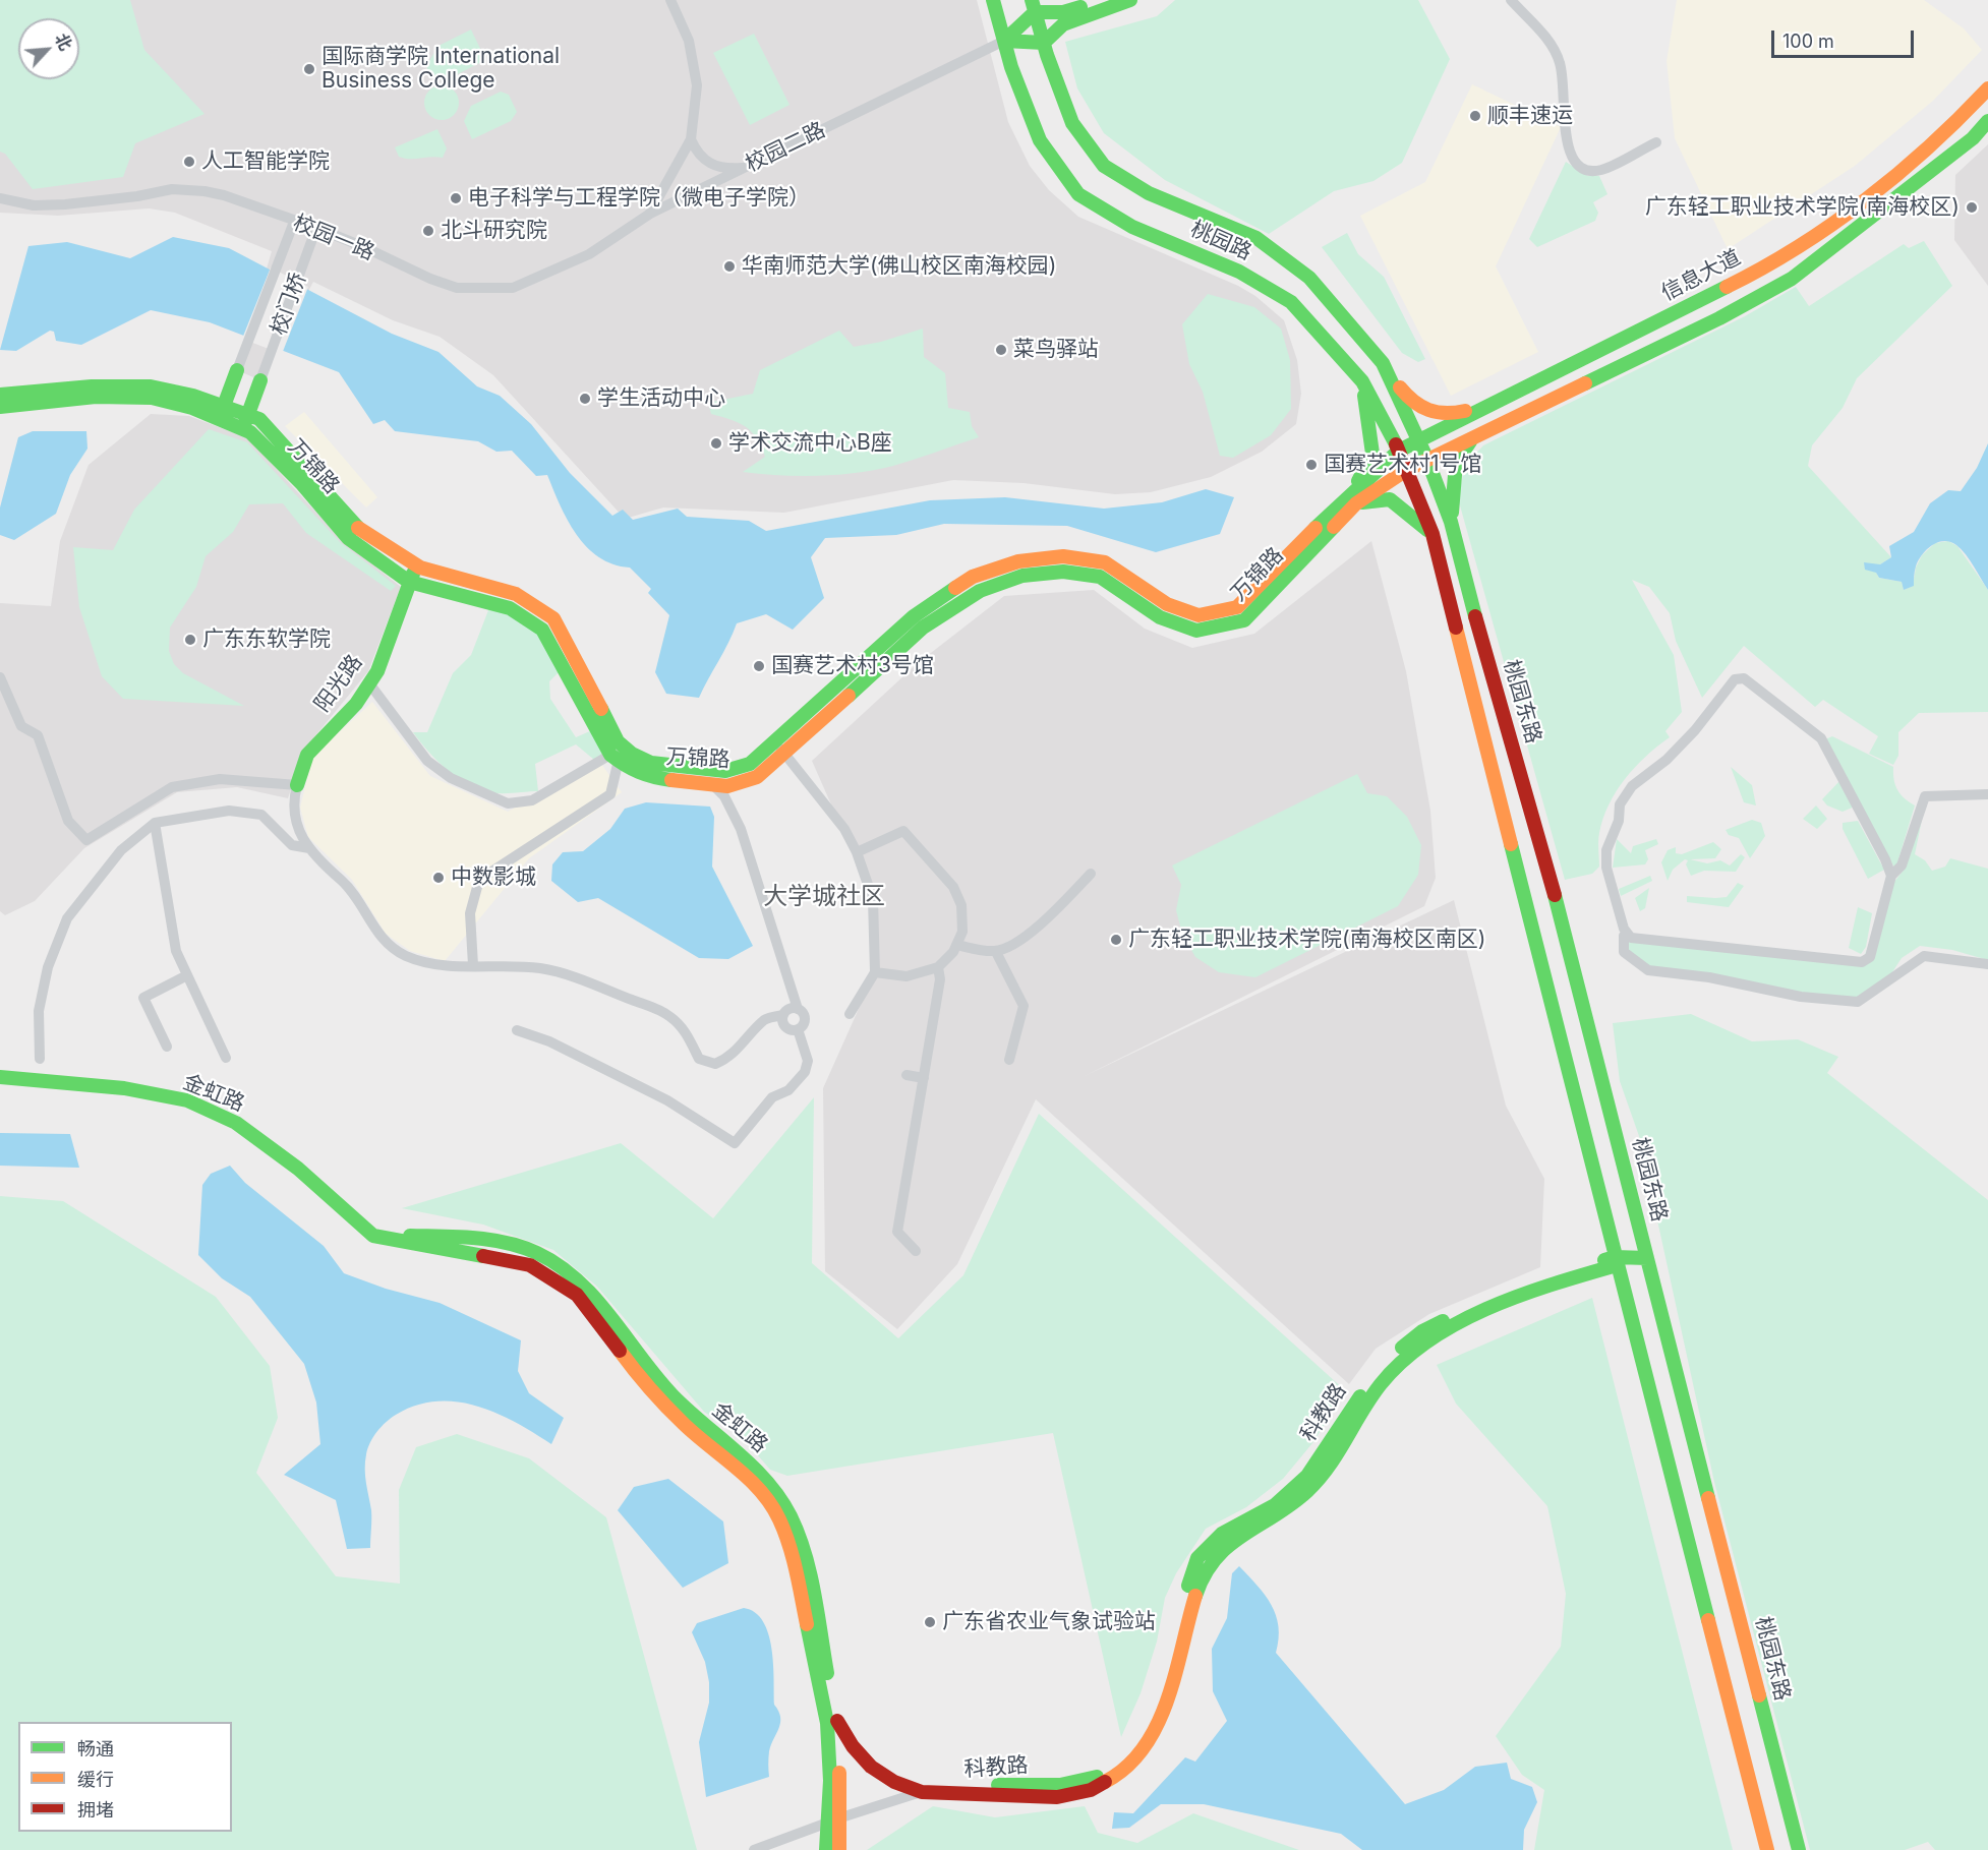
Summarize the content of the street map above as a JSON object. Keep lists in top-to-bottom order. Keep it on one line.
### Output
{"streets":{"street":["校园二路","校园一路","桃园路","信息大道","校门桥","万锦路","阳光路","桃园东路","金虹路","科教路"]},"crossings":[["校园二路","校园一路"],["校园二路","桃园路"],["校园一路","校门桥"],["桃园路","信息大道"],["桃园路","万锦路"],["桃园路","桃园东路"],["信息大道","万锦路"],["万锦路","阳光路"],["桃园东路","科教路"],["金虹路","科教路"]],"districts":["大学城社区"],"places":["国际商学院 International Business College","顺丰速运","人工智能学院","电子科学与工程学院（微电子学院）","广东轻工职业技术学院(南海校区)","北斗研究院","华南师范大学(佛山校区南海校园)","菜鸟驿站","学生活动中心","学术交流中心B座","国赛艺术村1号馆","广东东软学院","国赛艺术村3号馆","中数影城","广东轻工职业技术学院(南海校区南区)","广东省农业气象试验站"],"legend":["畅通","缓行","拥堵"],"scale_bar":"100 m","north":"top right"}
